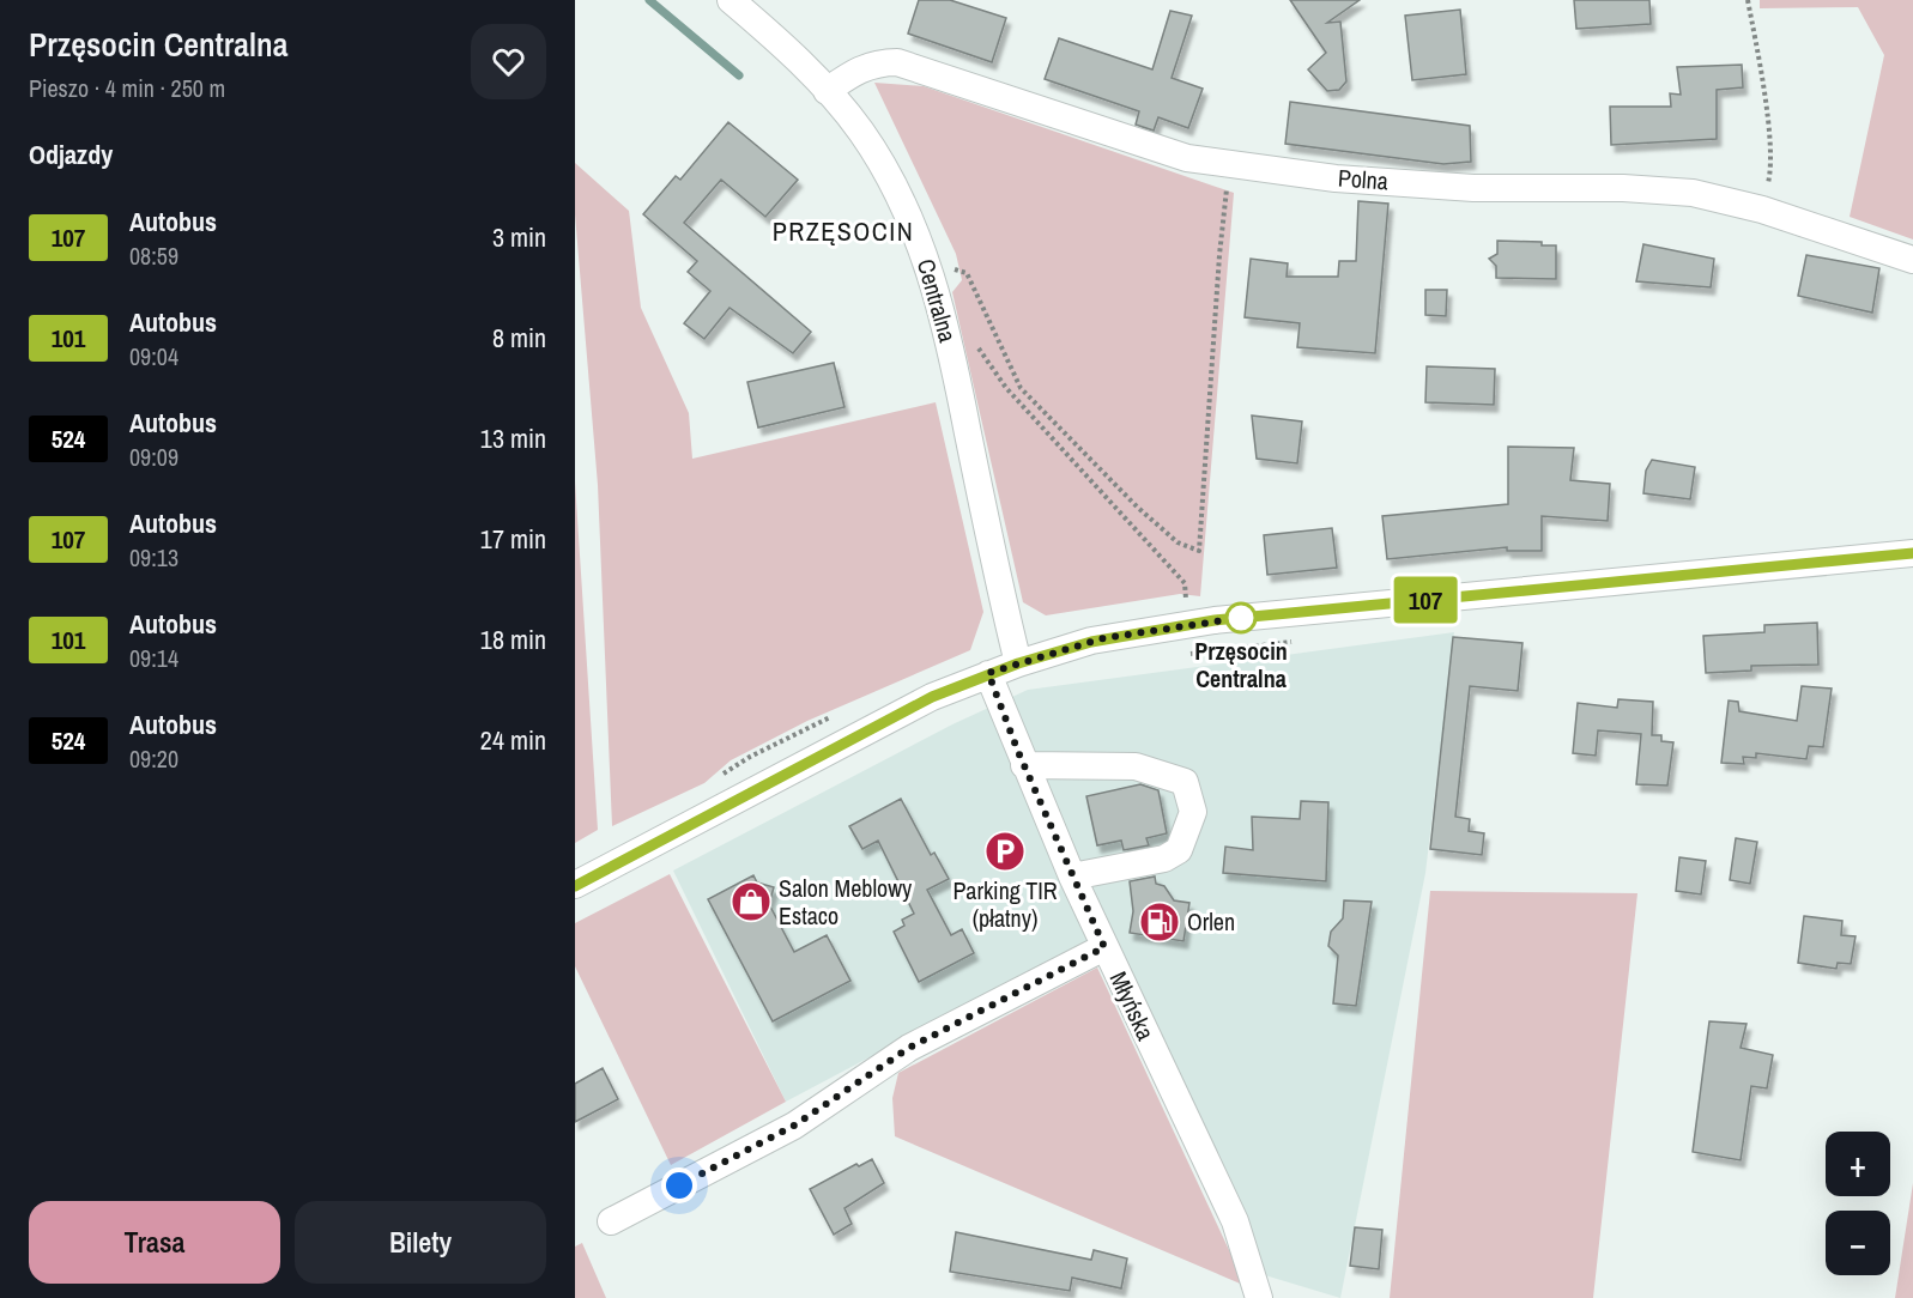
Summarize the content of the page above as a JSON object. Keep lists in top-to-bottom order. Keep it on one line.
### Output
{"streets":{"street":["Polna","Centralna","Młyńska"]},"crossings":[["Polna","Centralna"]],"districts":["PRZĘSOCIN"],"places":{"other":["Przęsocin Centralna"],"parking":["Parking TIR (płatny)"],"shop":["Salon Meblowy Estaco"],"fuel station":["Orlen"]},"lines":["bus line 107"],"page":{"heading":[["Przęsocin Centralna","Pieszo · 4 min · 250 m"],"Odjazdy"],"on_map":"107","list":[{"mark":"107","name":"Autobus","note":"08:59","value":"3 min"},{"mark":"101","name":"Autobus","note":"09:04","value":"8 min"},{"mark":"524","name":"Autobus","note":"09:09","value":"13 min"},{"mark":"107","name":"Autobus","note":"09:13","value":"17 min"},{"mark":"101","name":"Autobus","note":"09:14","value":"18 min"},{"mark":"524","name":"Autobus","note":"09:20","value":"24 min"}],"map_buttons":["+","−"],"buttons":["Trasa","Bilety"]}}
